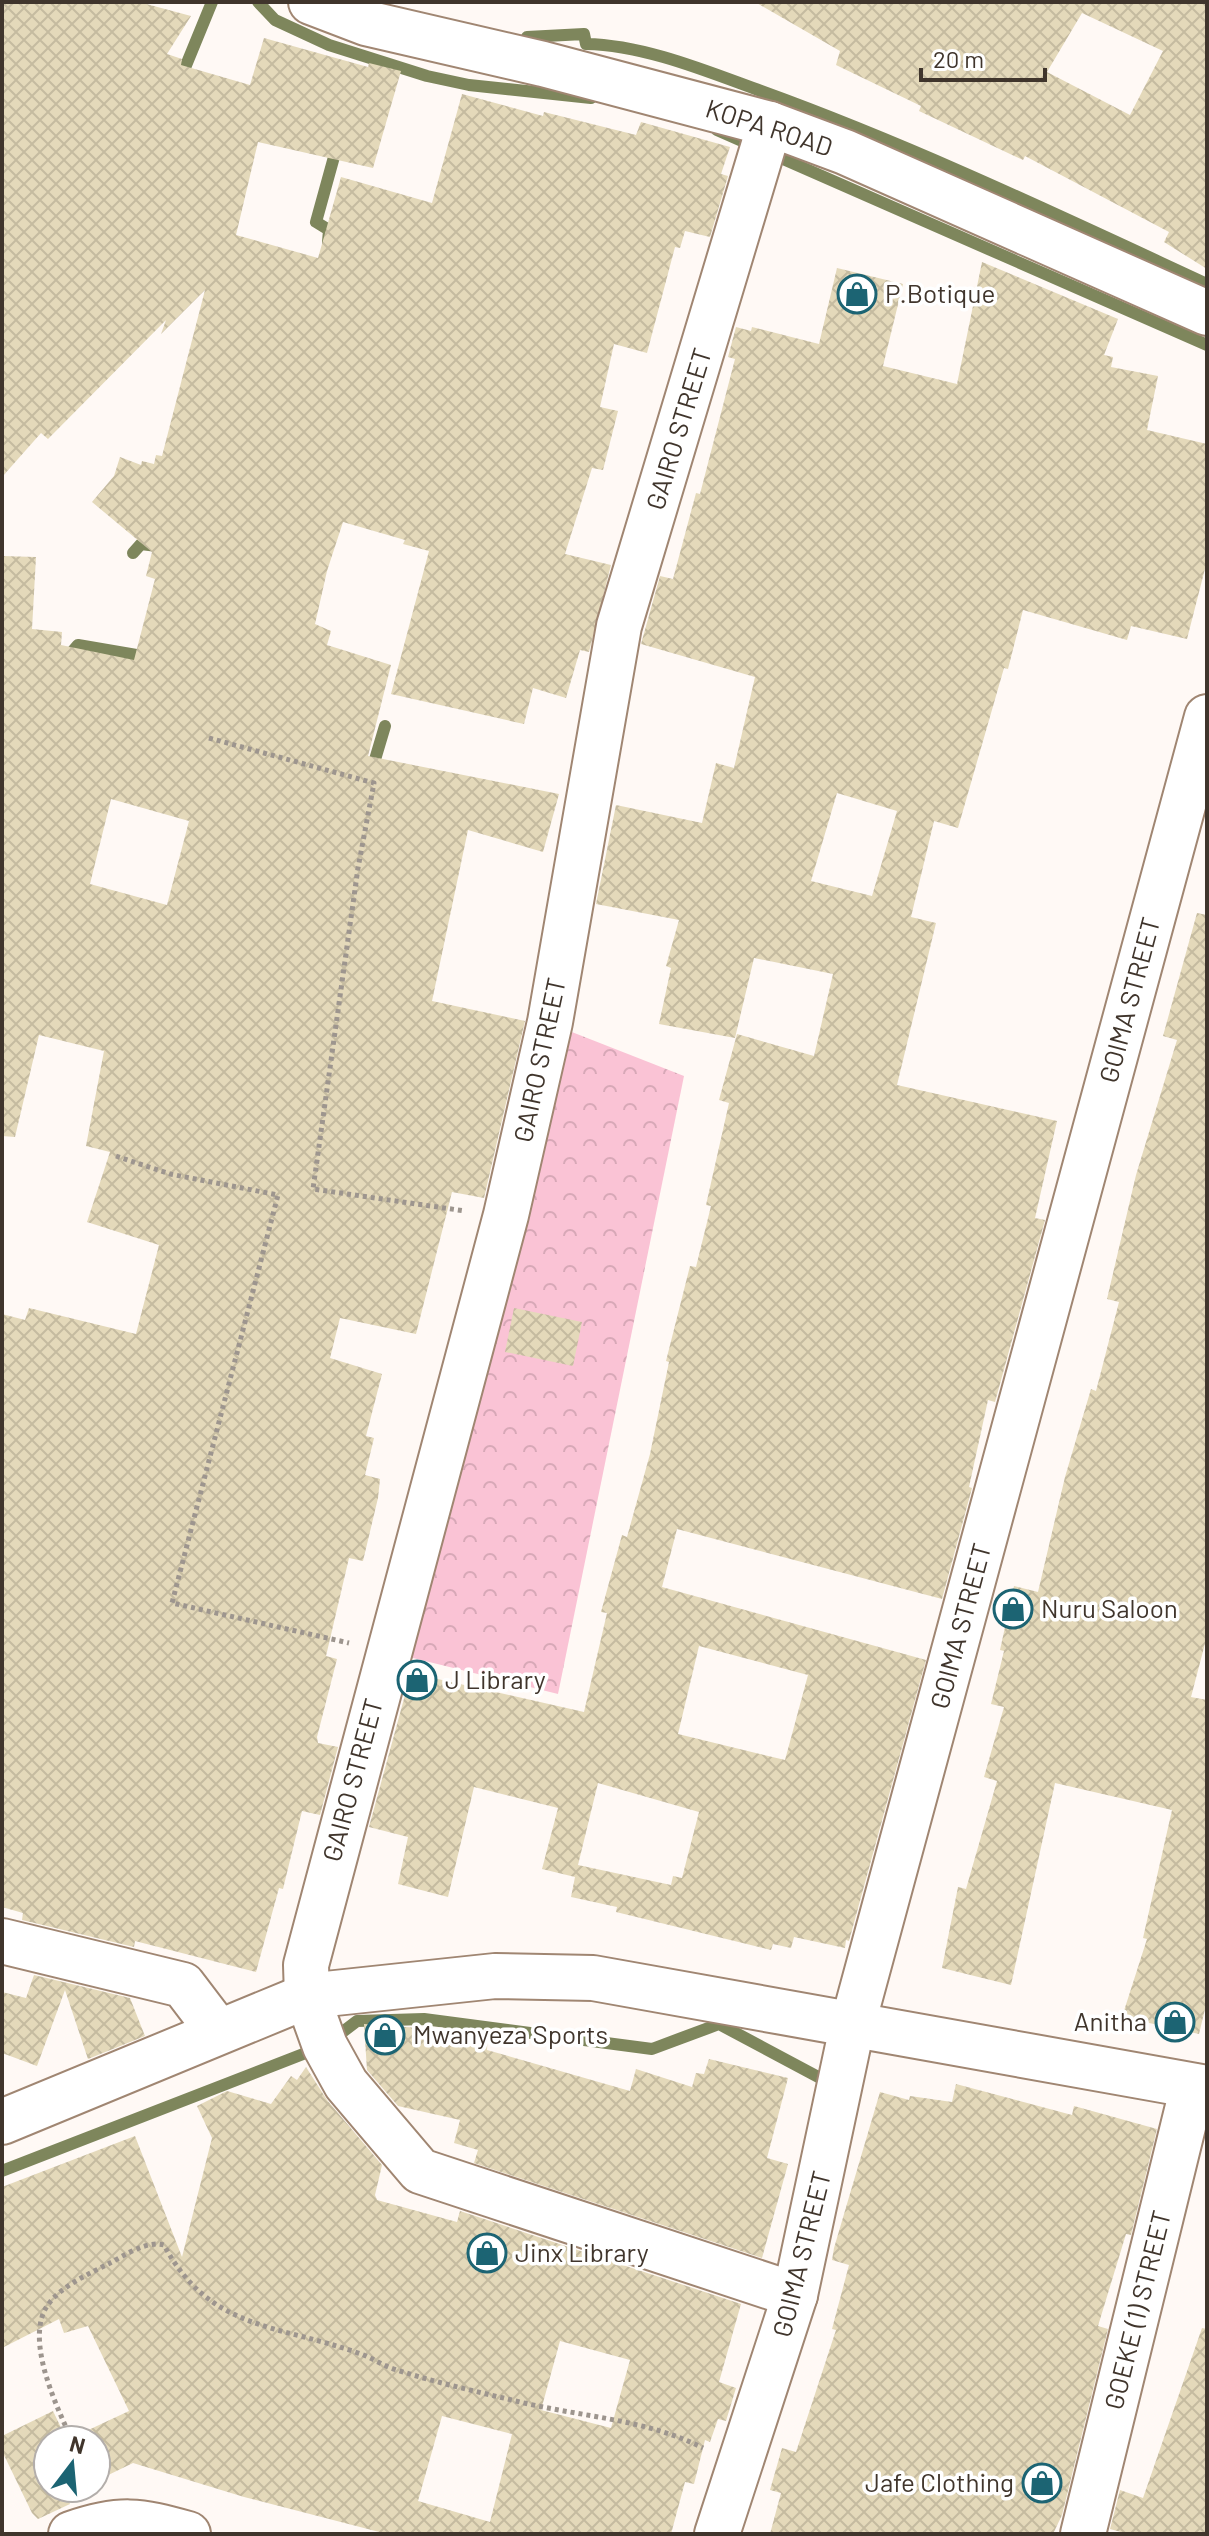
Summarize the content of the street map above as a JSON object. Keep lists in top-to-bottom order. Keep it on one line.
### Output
{"streets":{"street":["KOPA ROAD","GAIRO STREET","GOIMA STREET","GOEKE (1) STREET"]},"crossings":[["KOPA ROAD","GAIRO STREET"]],"places":{"shop":["P.Botique","Nuru Saloon","J Library","Anitha","Mwanyeza Sports","Jinx Library","Jafe Clothing"]},"scale_bar":"20 m","north":"top"}
